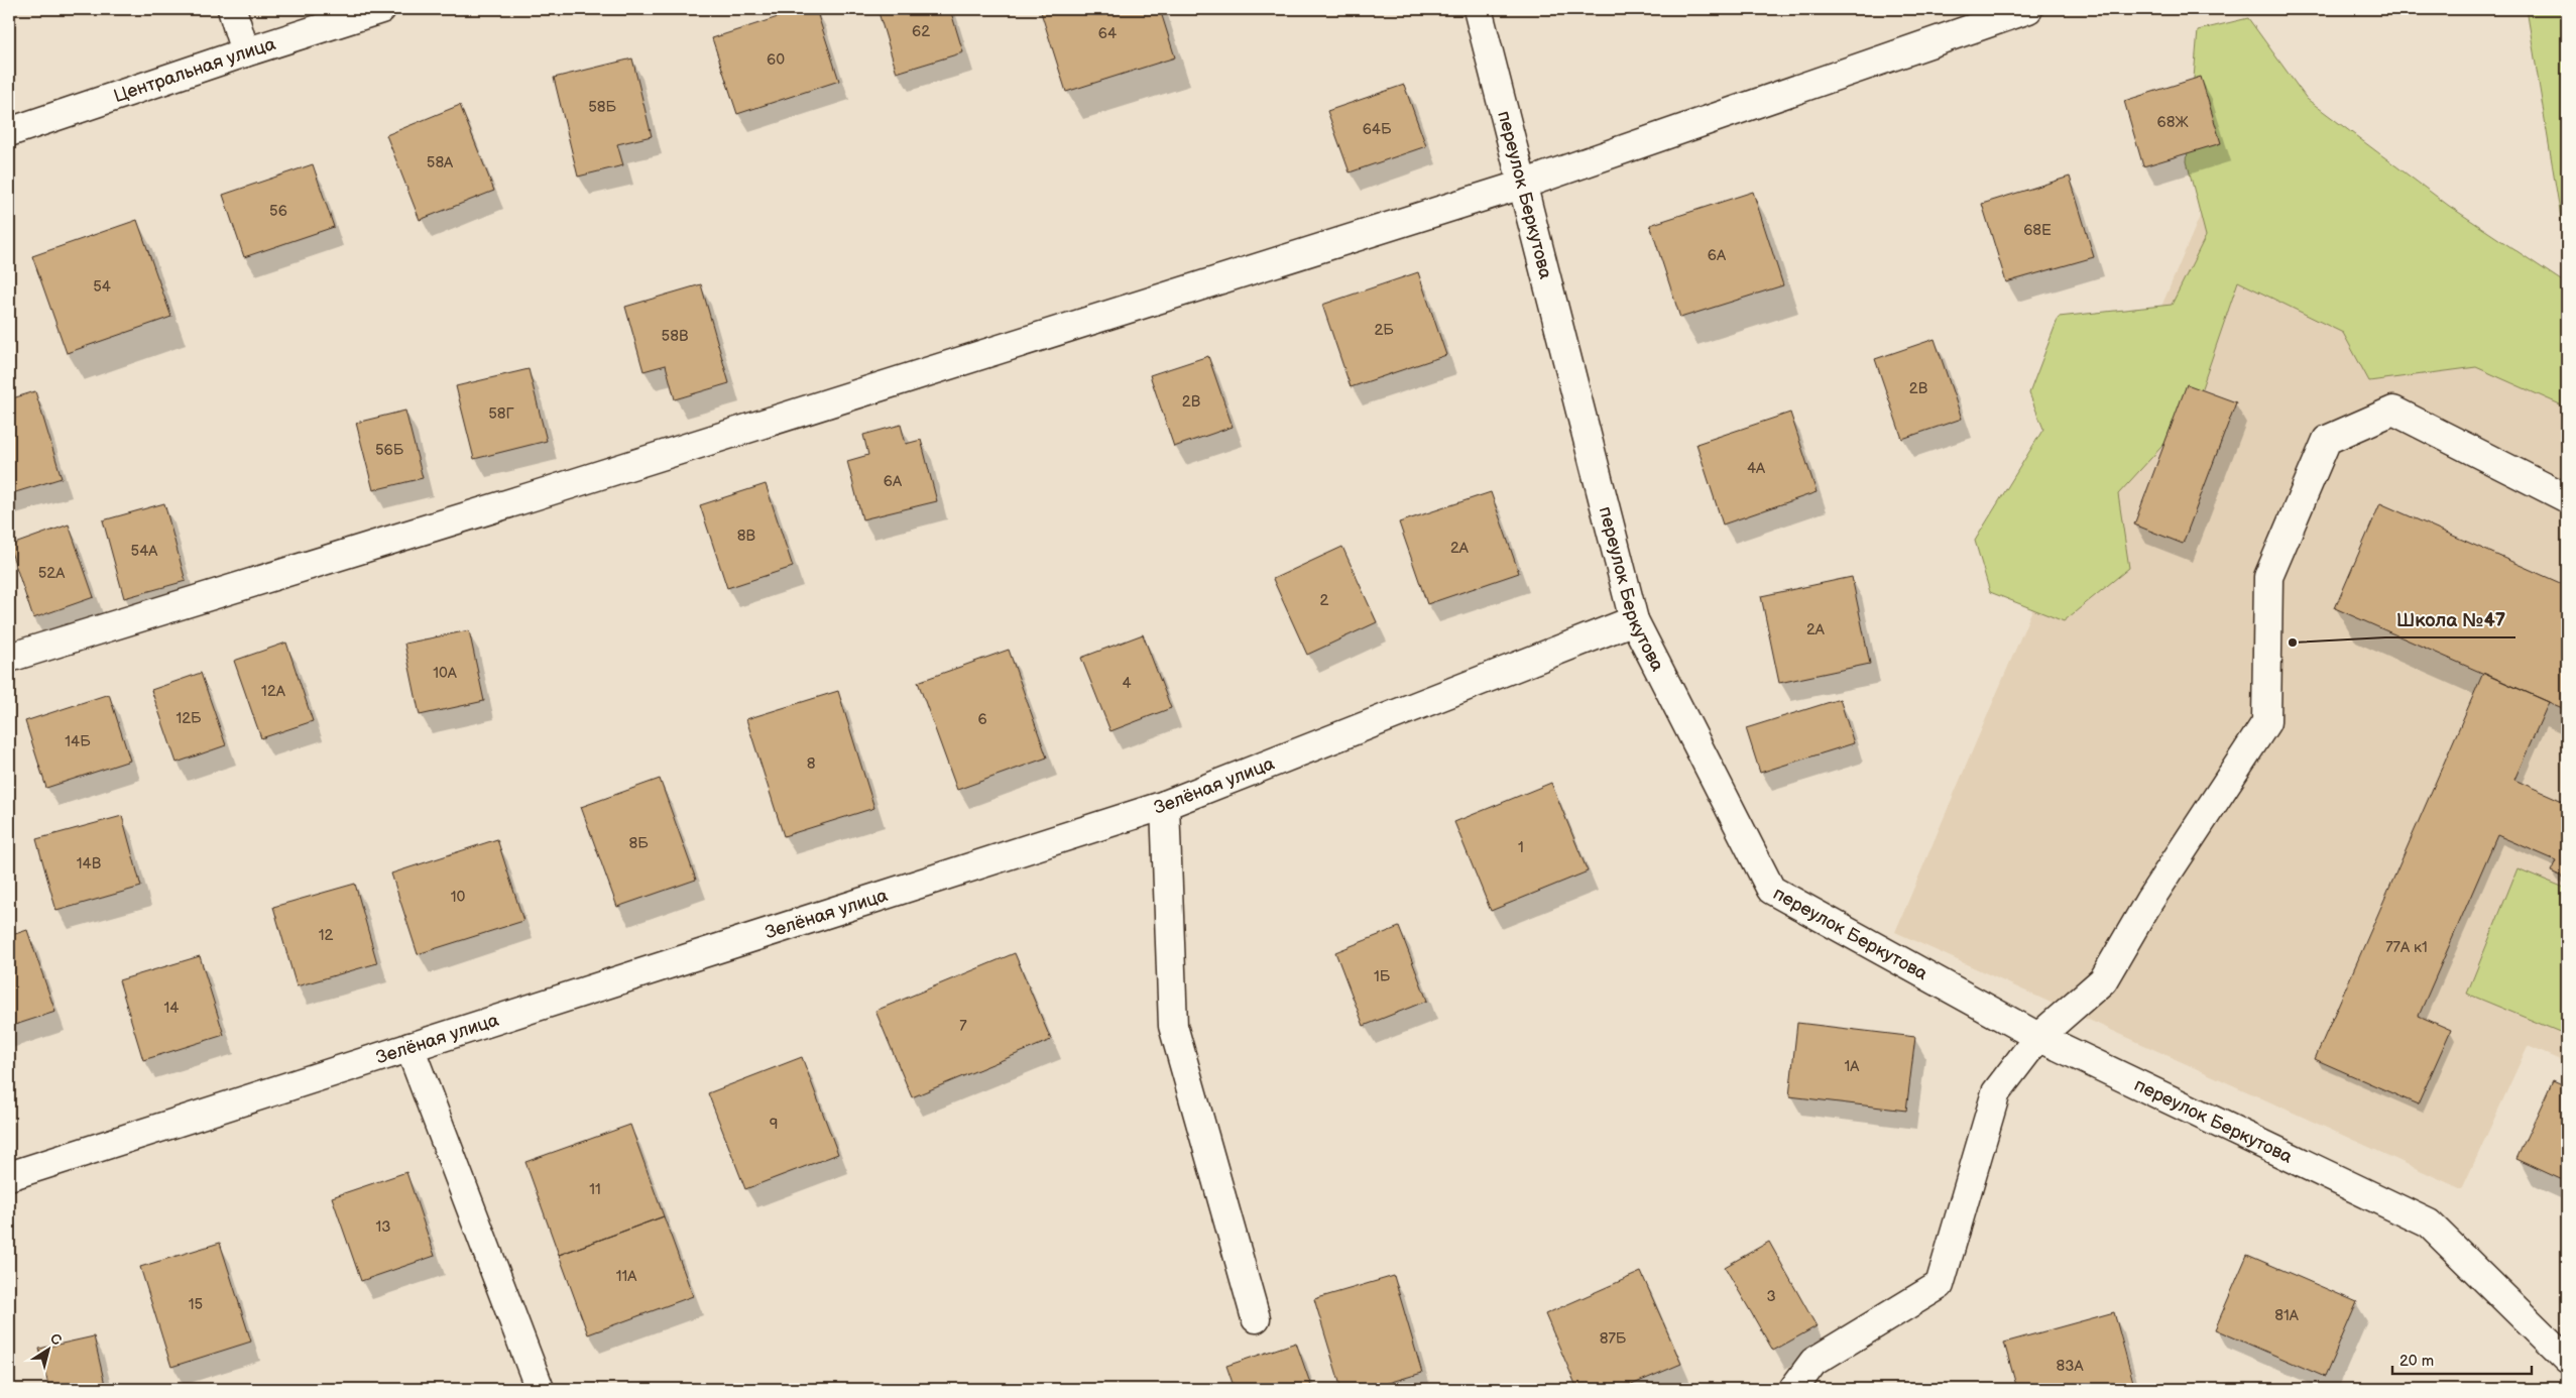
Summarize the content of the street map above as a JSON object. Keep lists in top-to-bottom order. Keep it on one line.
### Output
{"streets":{"street":["Центральная улица","переулок Беркутова","Зелёная улица"]},"crossings":[["переулок Беркутова","Зелёная улица"]],"places":["Школа №47"],"house_numbers":["62","64","60","58Б","68Ж","64Б","58А","56","68Е","6А","54","2Б","58В","2В","2В","58Г","56Б","4А","6А","8В","2А","54А","52А","2","2А","10А","4","12A","12Б","6","14Б","8","8Б","1","14В","10","12","77А к1","1Б","14","7","1А","9","11","13","11А","3","15","81А","87Б","83А"],"scale_bar":"20 m","north":"top right"}
